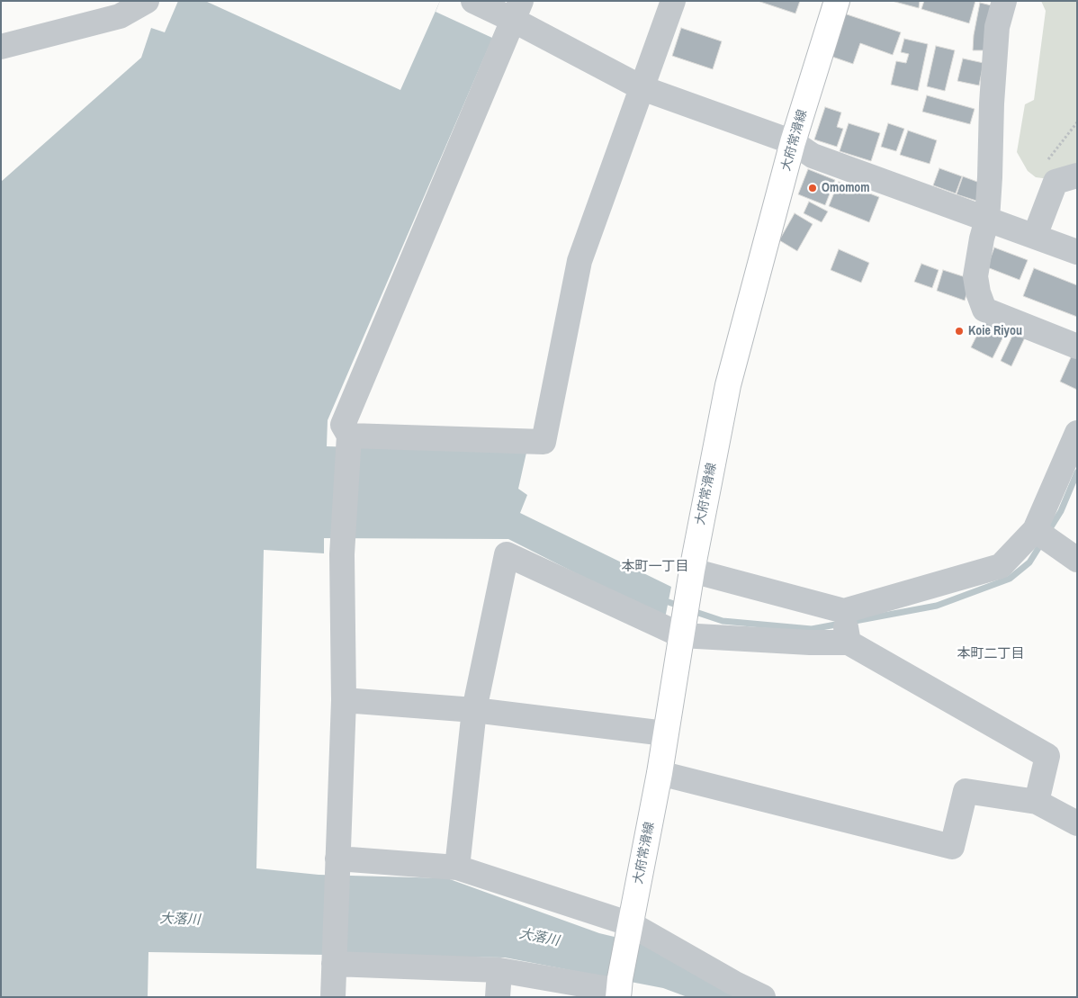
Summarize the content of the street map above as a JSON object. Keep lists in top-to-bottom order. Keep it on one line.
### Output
{"streets":{"main road":["大府常滑線"]},"districts":["本町一丁目","本町二丁目"],"water":["大落川"],"places":["Omomom","Koie Riyou"]}
